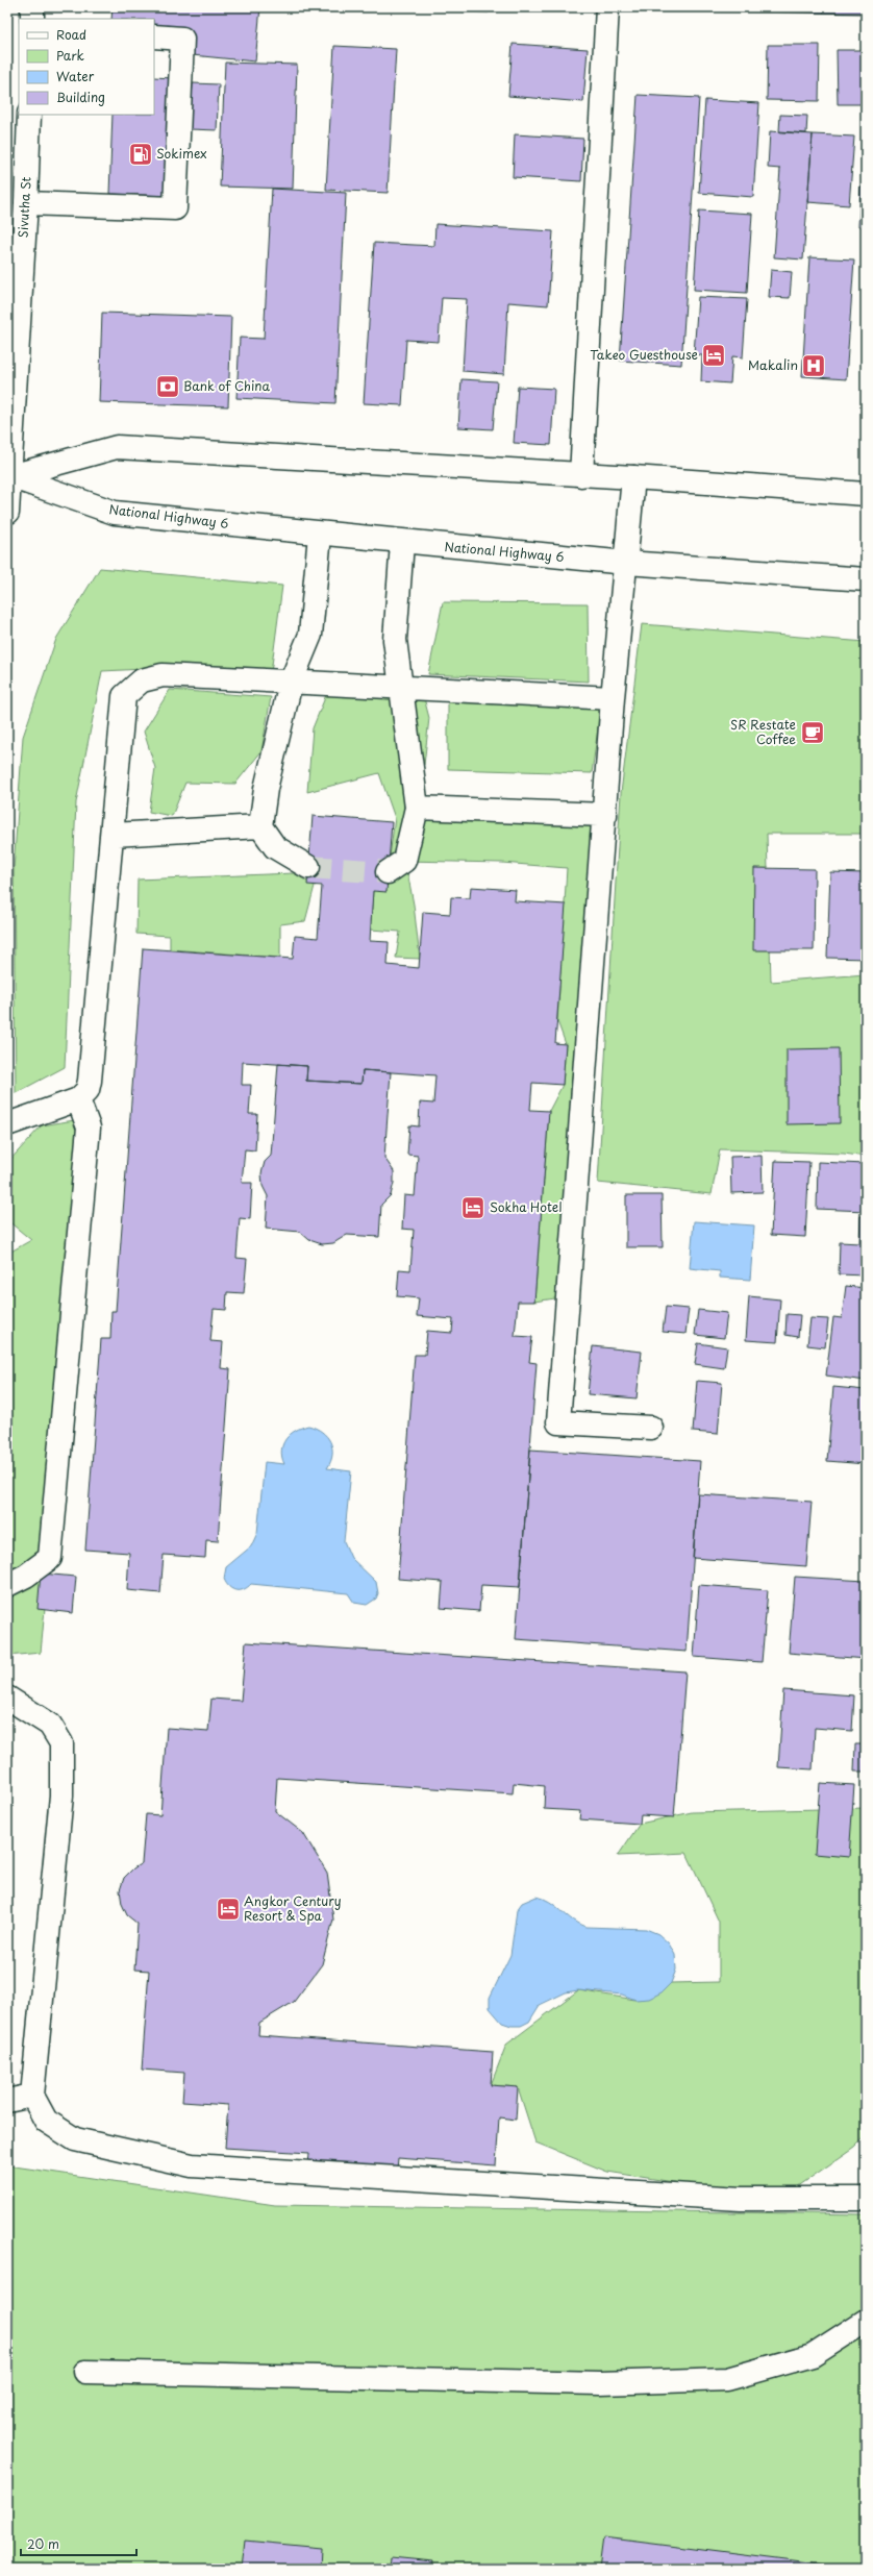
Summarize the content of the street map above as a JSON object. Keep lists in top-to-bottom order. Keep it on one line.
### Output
{"streets":{"main road":["Sivutha St","National Highway 6"]},"crossings":[["Sivutha St","National Highway 6"]],"places":{"fuel station":["Sokimex"],"hotel":["Takeo Guesthouse","Sokha Hotel","Angkor Century Resort & Spa"],"hospital":["Makalin"],"bank":["Bank of China"],"cafe":["SR Restate Coffee"]},"legend":["Road","Park","Water","Building"],"scale_bar":"20 m"}
